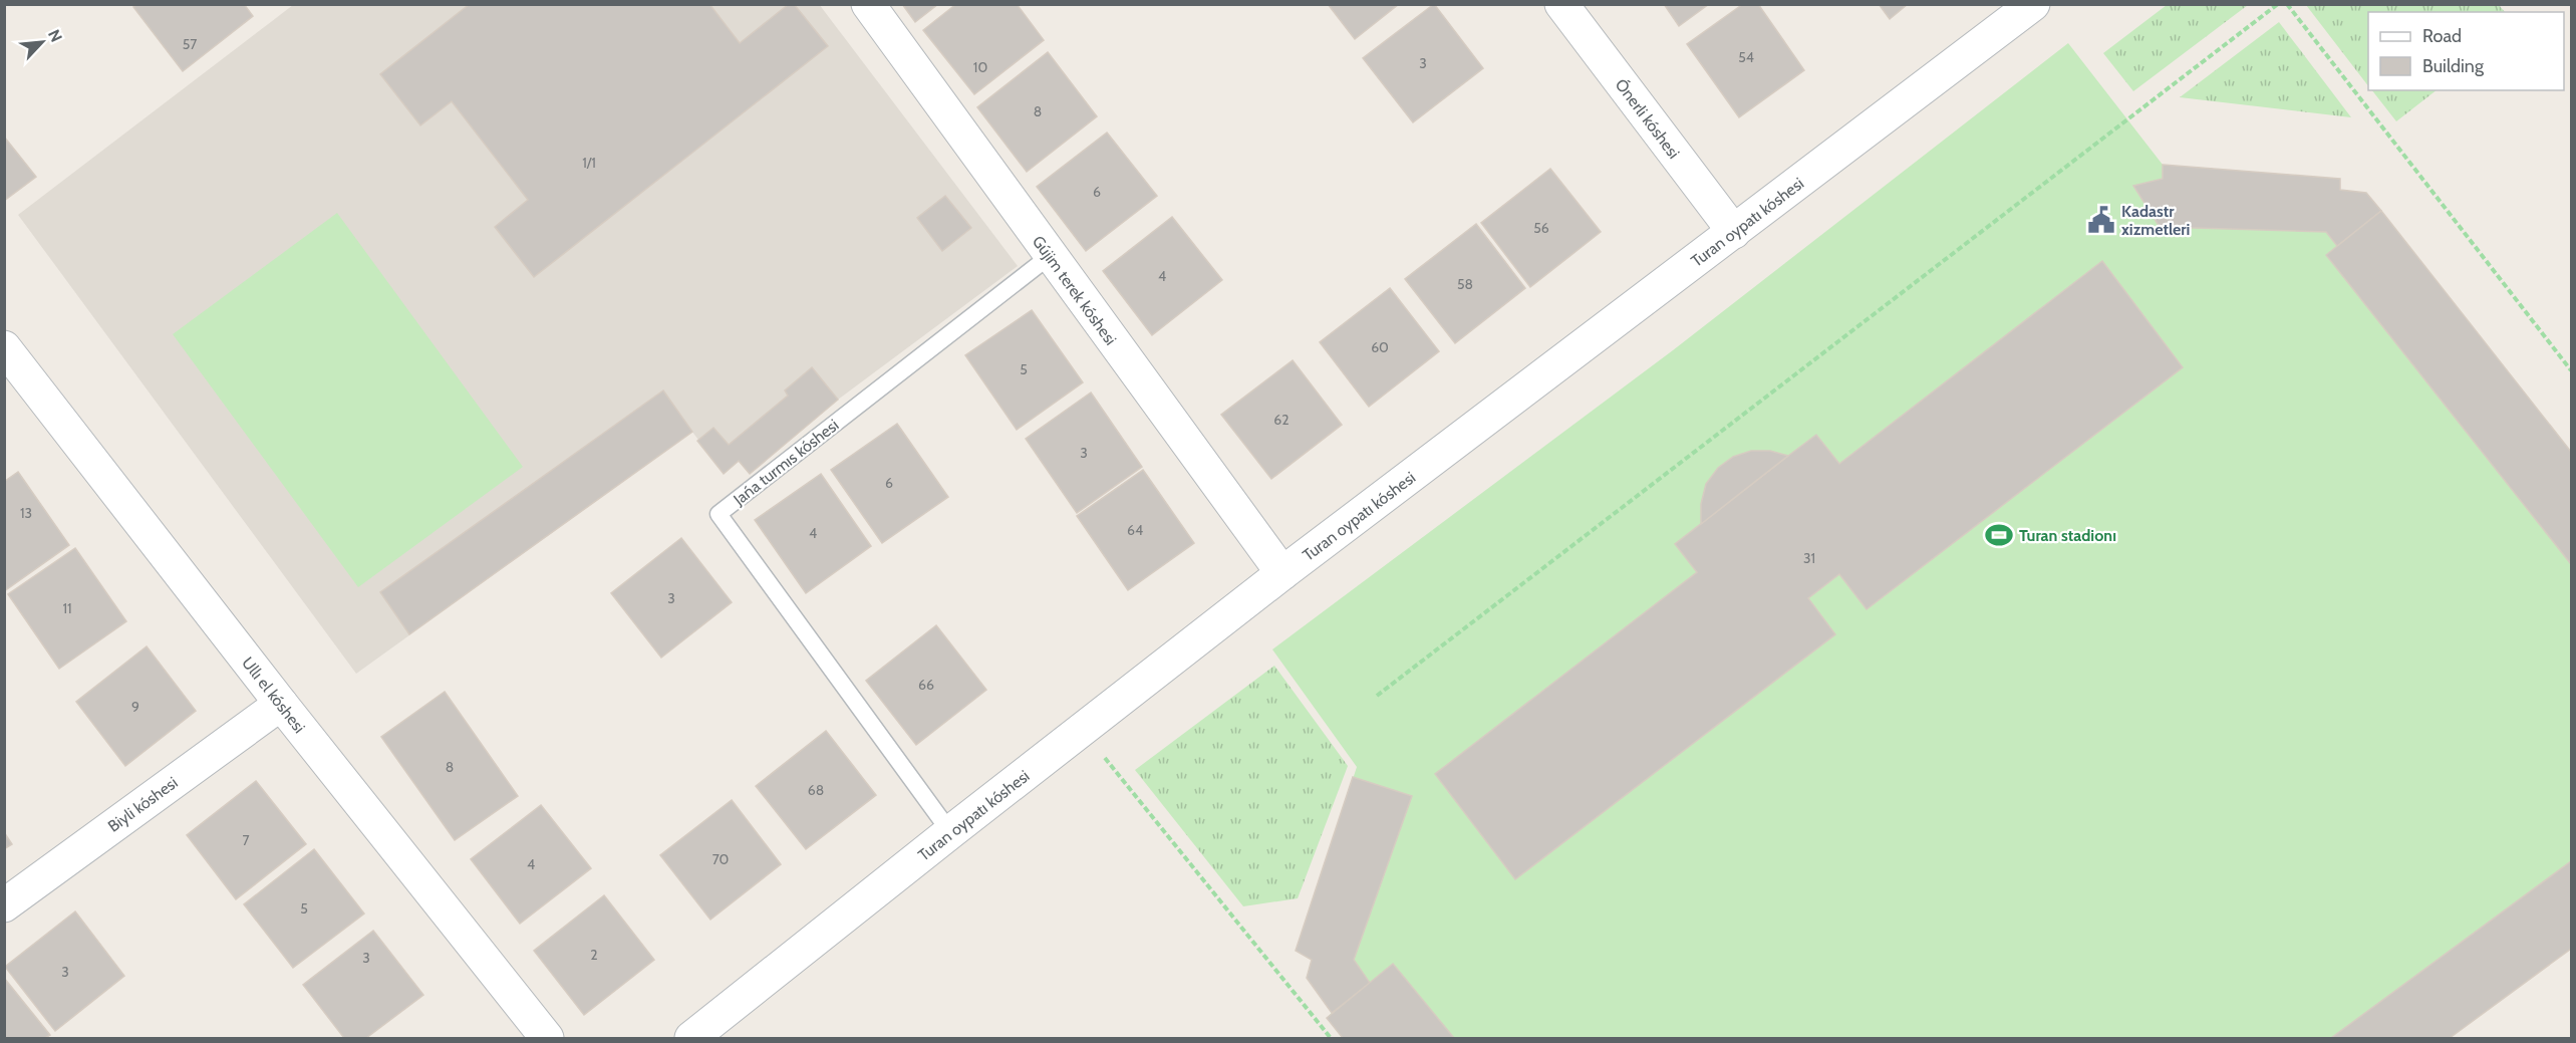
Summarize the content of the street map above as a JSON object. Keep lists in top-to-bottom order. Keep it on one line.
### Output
{"streets":{"street":["Ónerli kóshesi","Turan oypatı kóshesi","Gújim terek kóshesi","Ullı el kóshesi","Biyli kóshesi"],"lane":["Jańa turmıs kóshesi"]},"crossings":[["Ónerli kóshesi","Turan oypatı kóshesi"],["Turan oypatı kóshesi","Gújim terek kóshesi"],["Turan oypatı kóshesi","Jańa turmıs kóshesi"],["Gújim terek kóshesi","Jańa turmıs kóshesi"],["Ullı el kóshesi","Biyli kóshesi"]],"places":{"public building":["Kadastr xizmetleri"],"sports":["Turan stadionı"]},"house_numbers":["57","54","3","10","8","1/1","6","56","4","58","60","5","62","3","6","13","64","4","31","3","11","66","9","8","68","7","70","4","5","2","3","3"],"legend":["Road","Building"],"north":"top right"}
